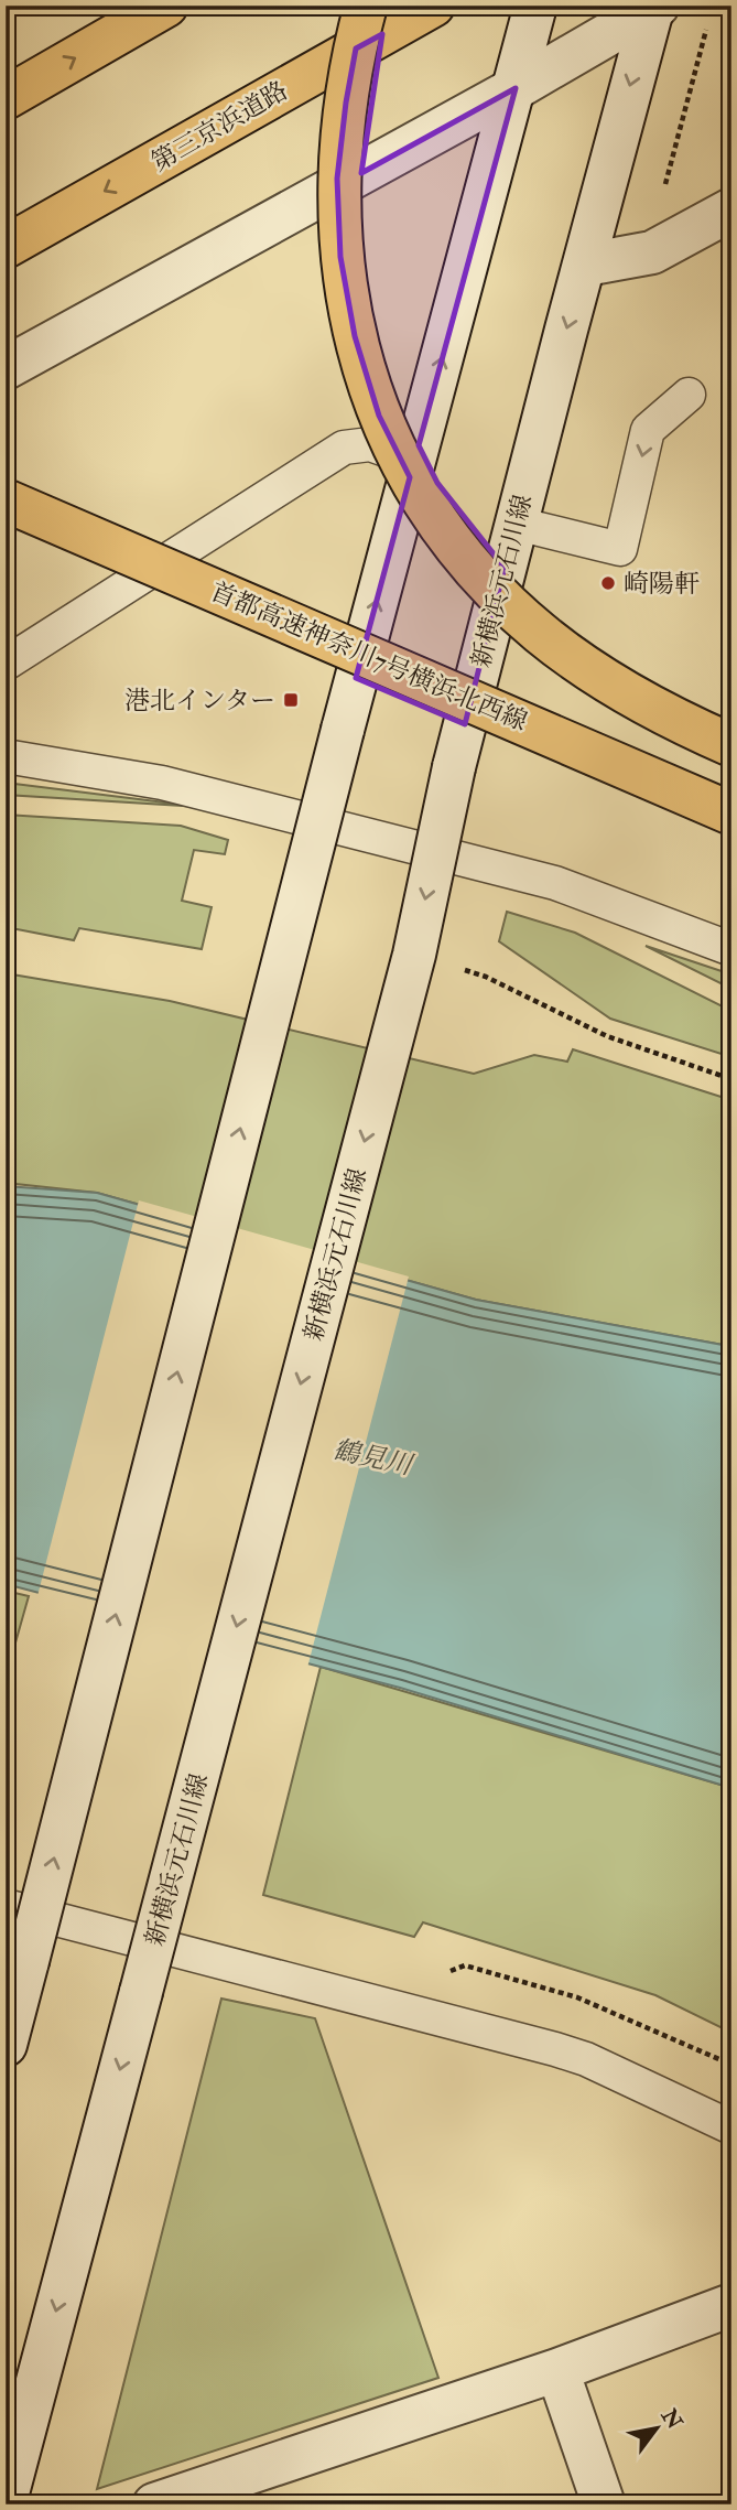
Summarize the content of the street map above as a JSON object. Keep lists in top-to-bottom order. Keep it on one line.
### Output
{"streets":{"highway":["第三京浜道路","首都高速神奈川7号横浜北西線"],"street":["新横浜元石川線"]},"water":["鶴見川"],"places":{"other":["崎陽軒"],"transit":["港北インター"]},"north":"top right"}
